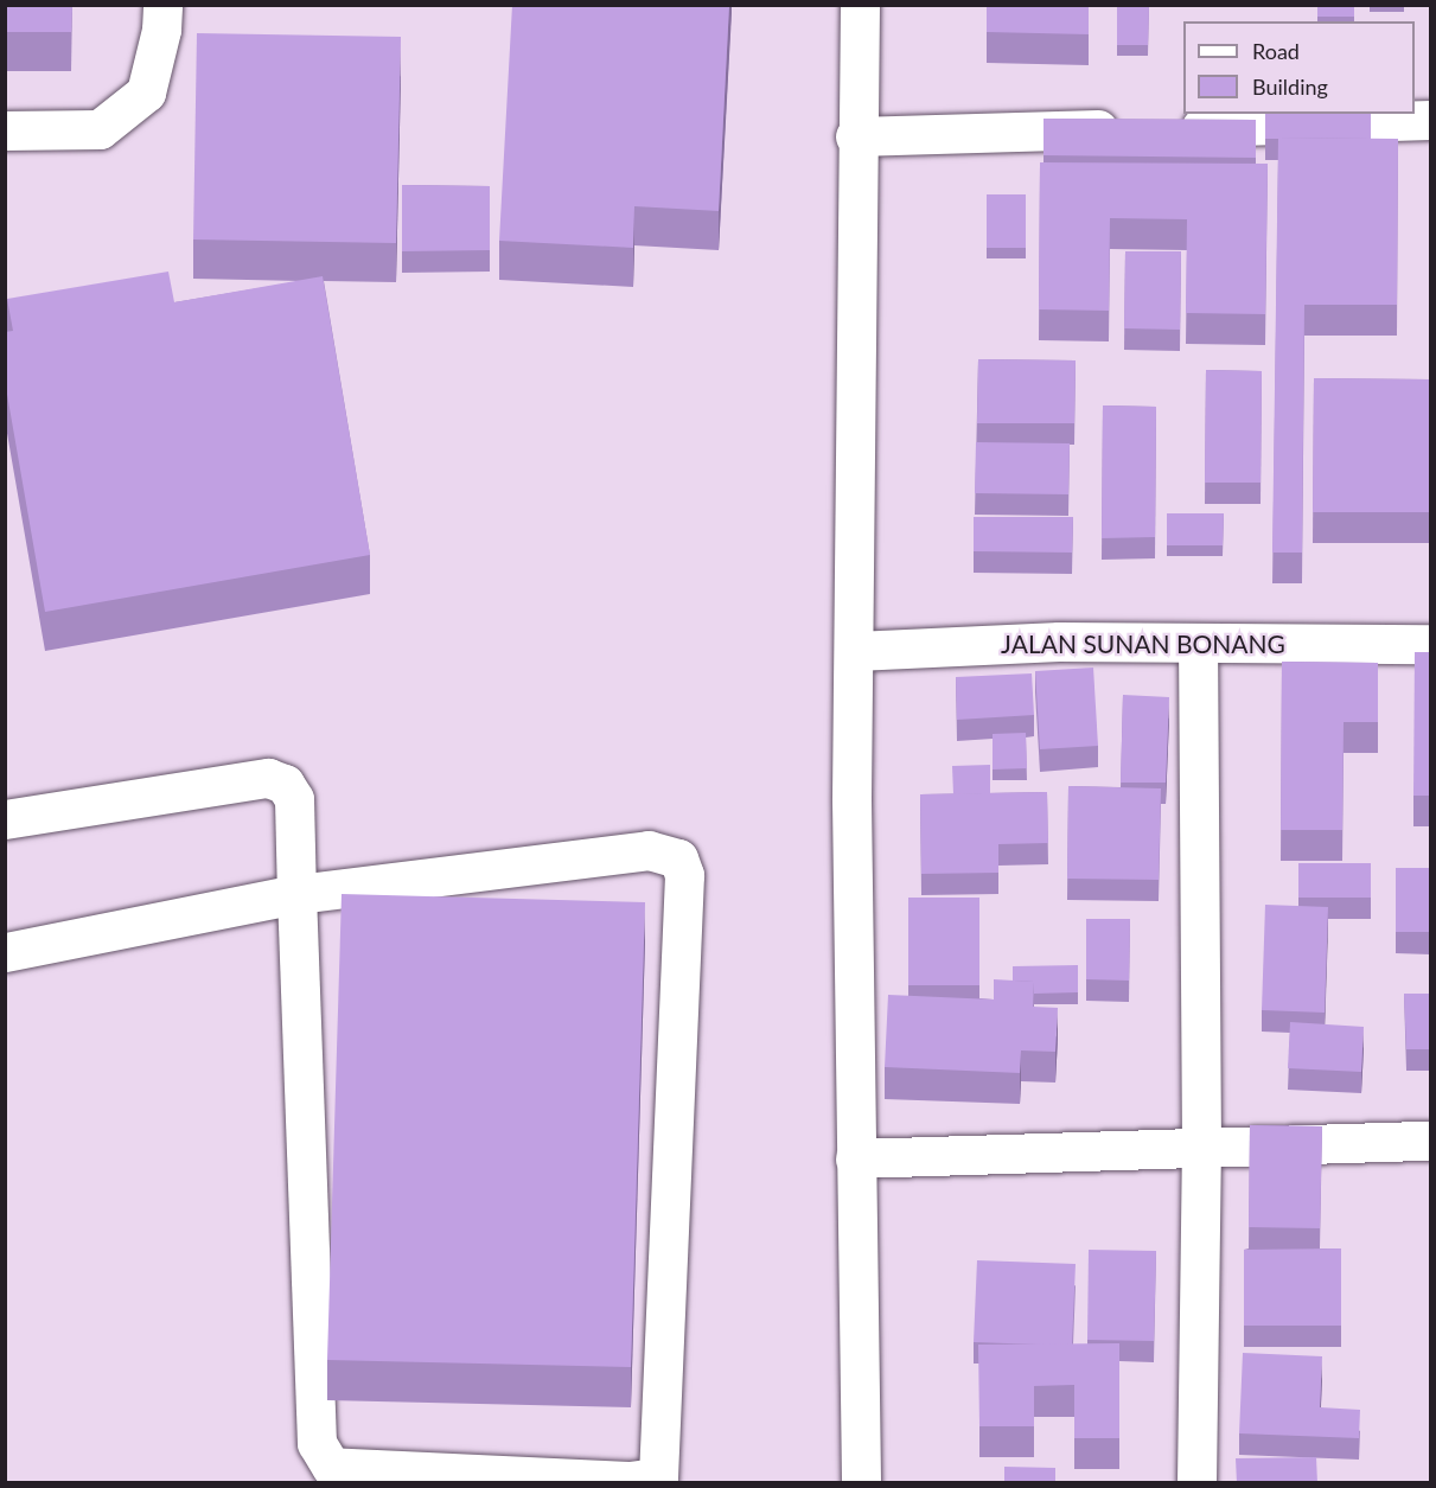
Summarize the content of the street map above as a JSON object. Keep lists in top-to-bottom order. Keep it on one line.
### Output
{"streets":{"street":["JALAN SUNAN BONANG"]},"legend":["Road","Building"]}
